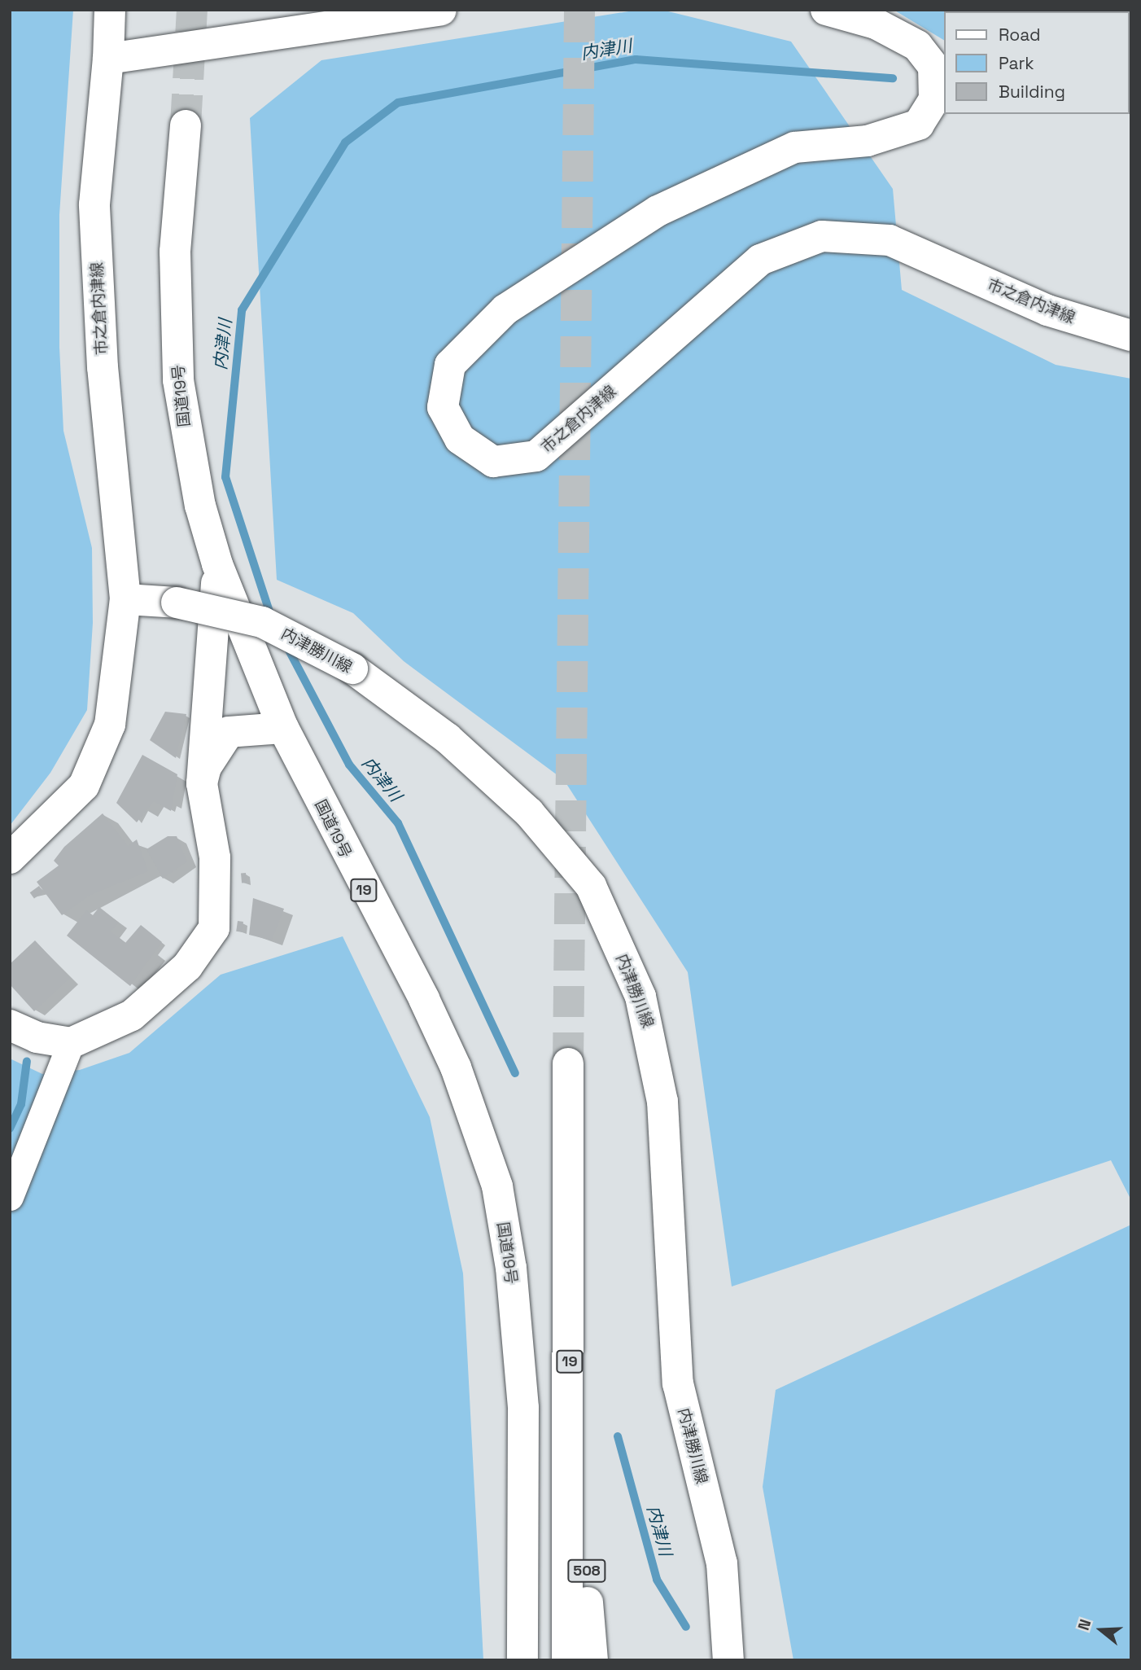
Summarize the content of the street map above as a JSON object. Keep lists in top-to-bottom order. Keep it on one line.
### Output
{"streets":{"main road":["市之倉内津線","国道19号","内津勝川線","19","508"]},"crossings":[["市之倉内津線","内津勝川線"],["19","508"]],"water":["内津川"],"legend":["Road","Park","Building"],"north":"left"}
